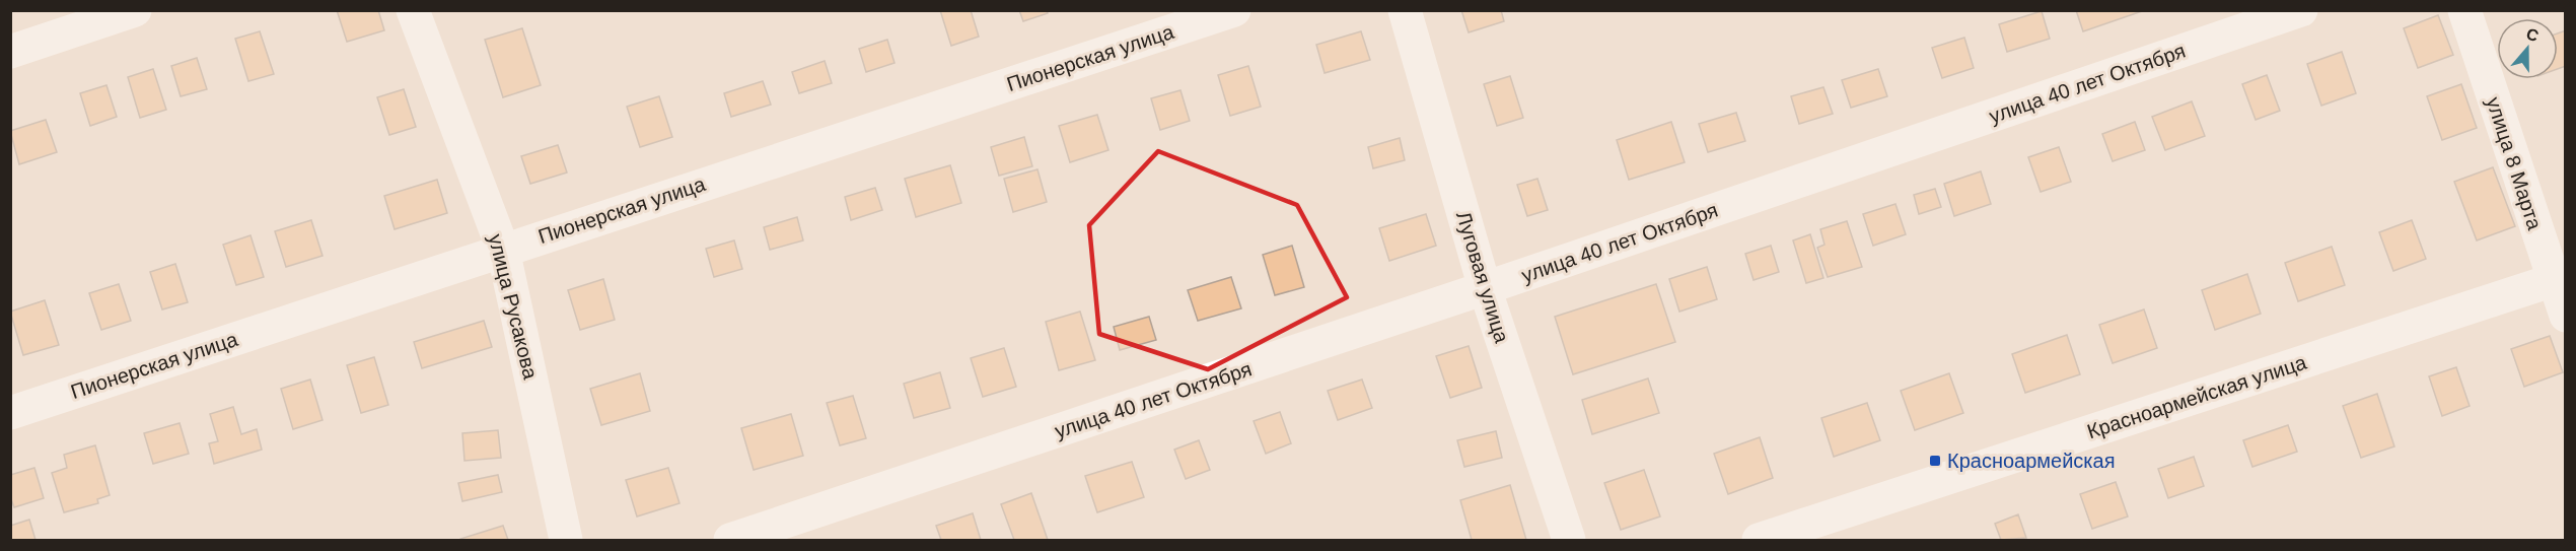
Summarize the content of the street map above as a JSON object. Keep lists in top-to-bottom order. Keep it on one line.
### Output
{"streets":{"street":["Пионерская улица","улица 40 лет Октября","улица 8 Марта","Луговая улица","улица Русакова","Красноармейская улица"]},"crossings":[["Пионерская улица","улица Русакова"],["улица 40 лет Октября","Луговая улица"],["улица 8 Марта","Красноармейская улица"]],"places":{"transit":["Красноармейская"]},"north":"top"}
